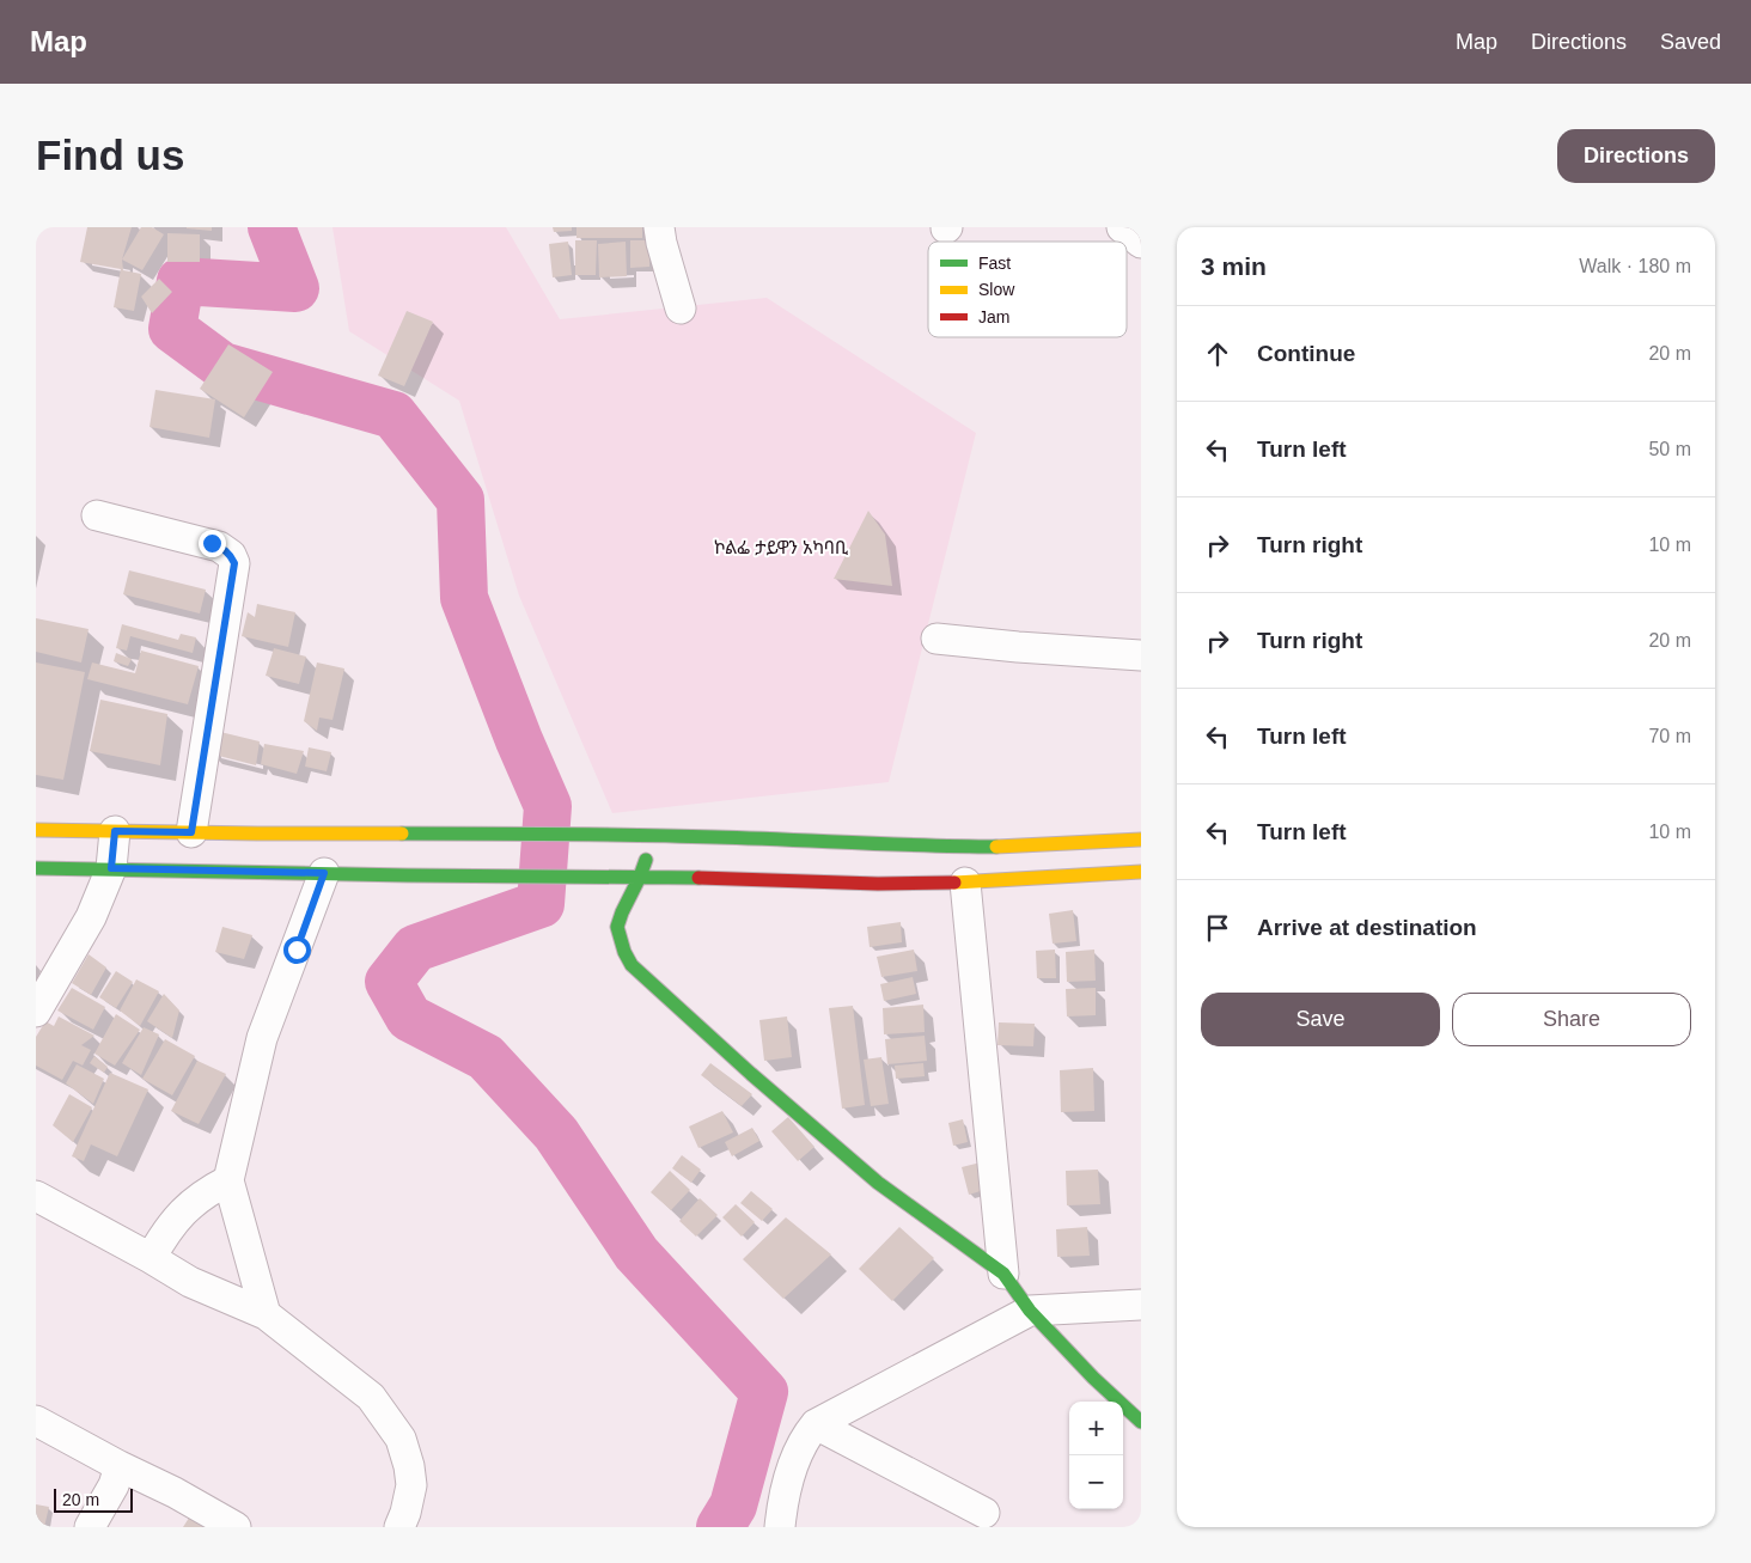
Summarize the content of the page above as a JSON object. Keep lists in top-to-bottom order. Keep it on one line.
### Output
{"districts":["ኮልፌ ታይዋን አካባቢ"],"legend":["Fast","Slow","Jam"],"scale_bar":"20 m","page":{"header":"Map","nav":["Map","Directions","Saved"],"buttons":["Directions",["Save","Share"]],"title":"Find us","heading":["3 min","Walk · 180 m"],"list":[["Continue","20 m"],["Turn left","50 m"],["Turn right","10 m"],["Turn right","20 m"],["Turn left","70 m"],["Turn left","10 m"],"Arrive at destination"],"map_buttons":["+","−"],"scale":"20 m"}}
